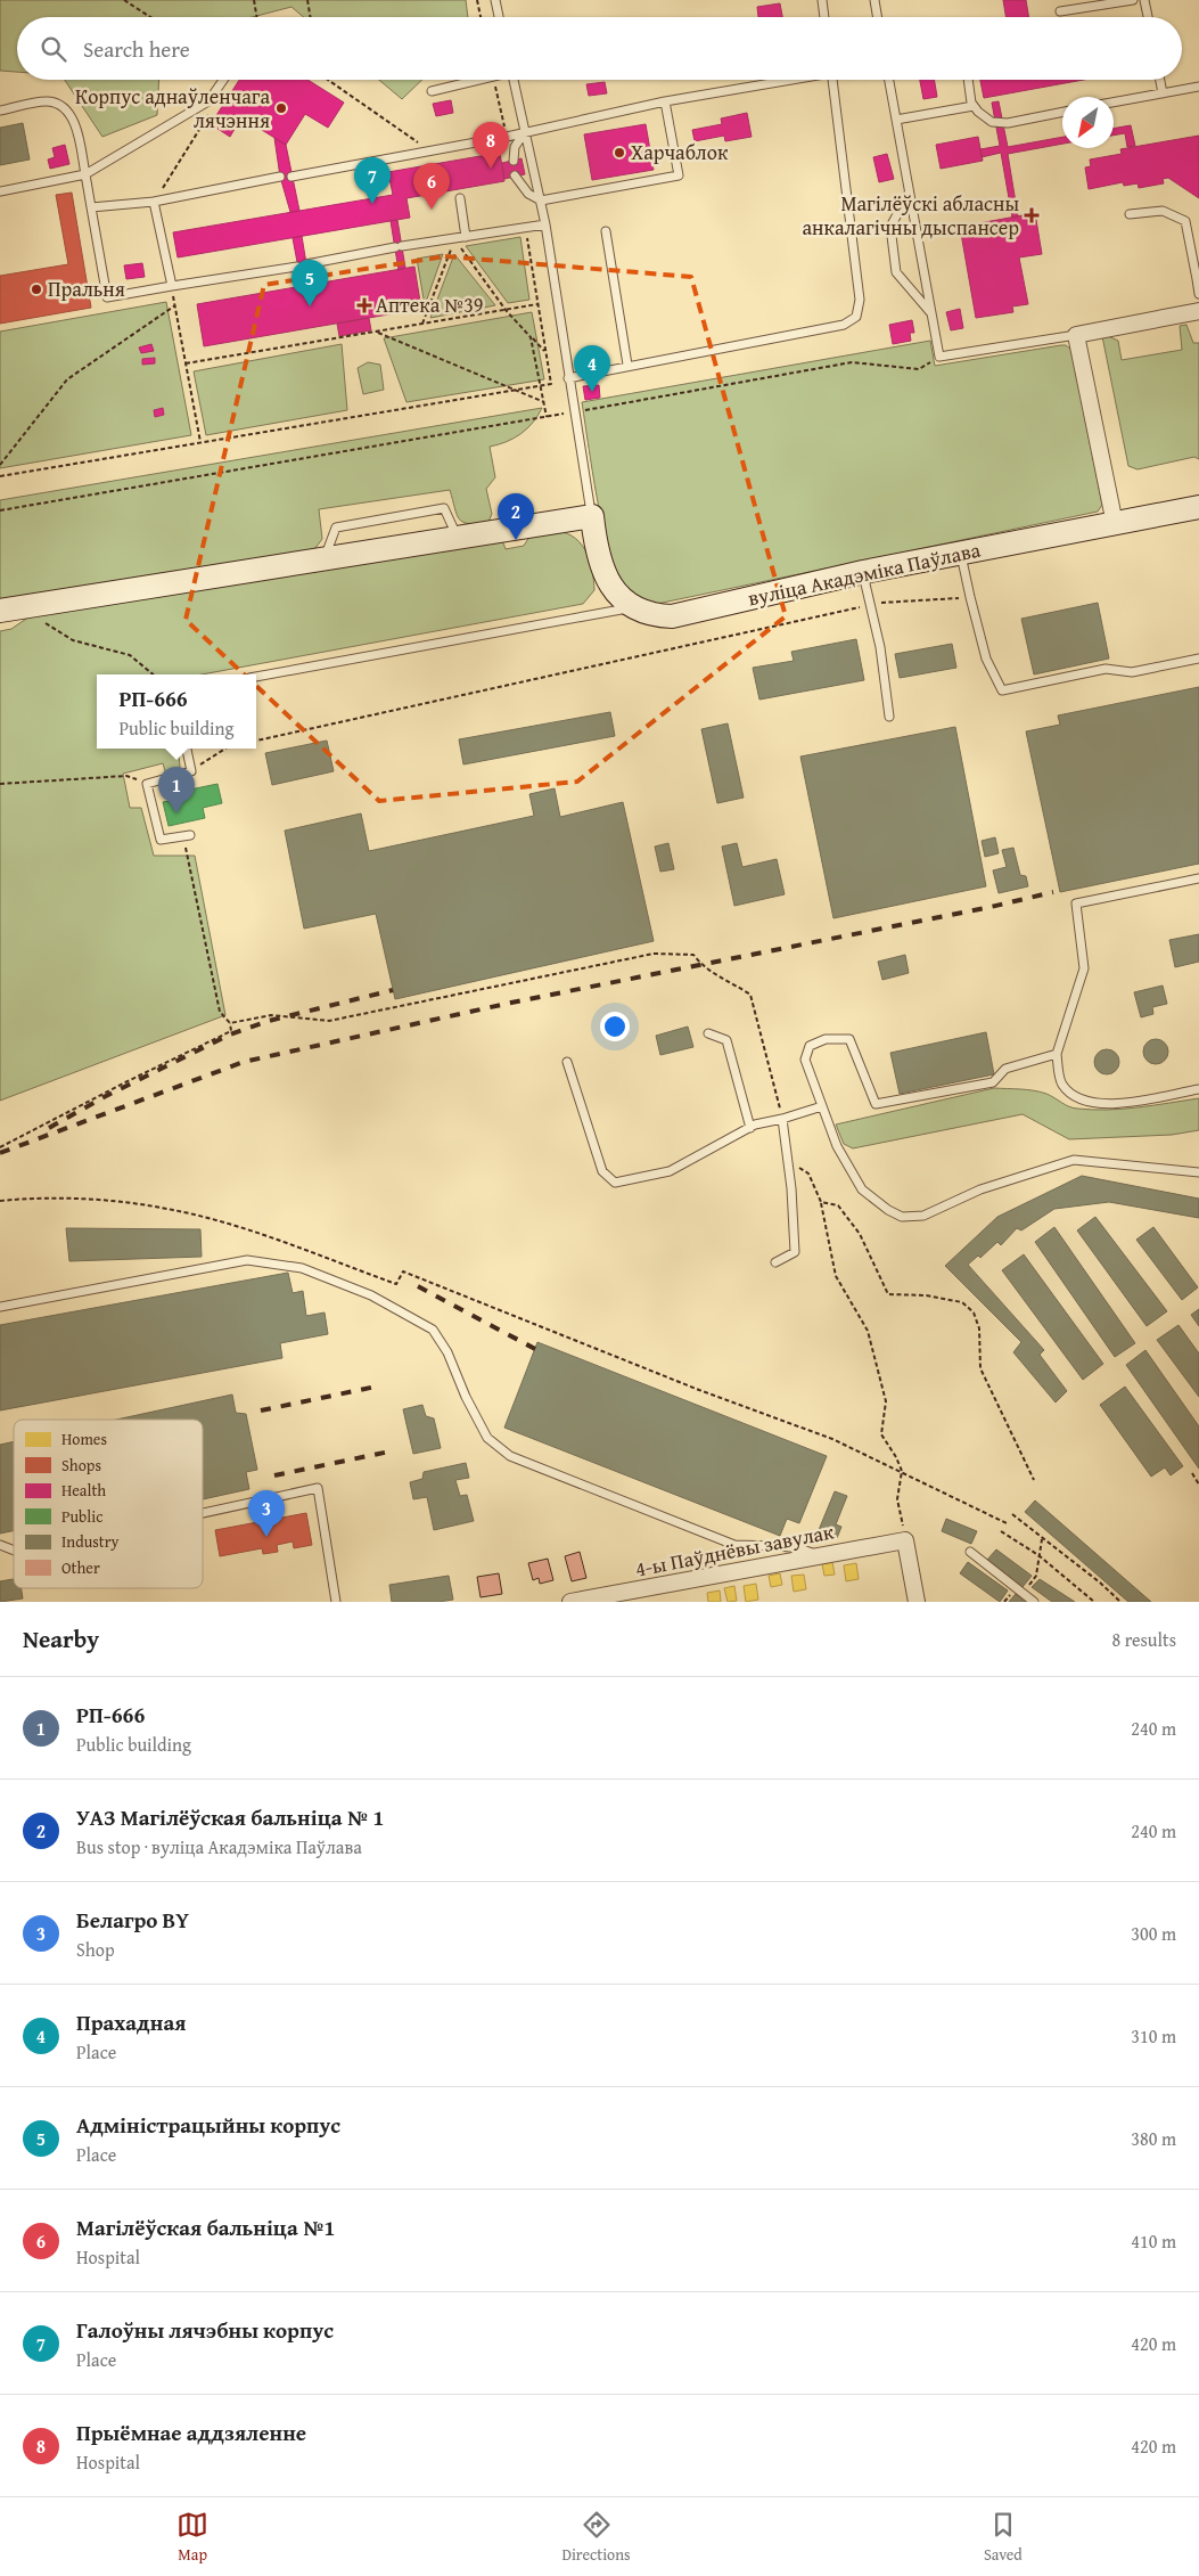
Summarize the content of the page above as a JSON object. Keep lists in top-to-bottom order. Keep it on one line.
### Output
{"streets":{"main road":["вуліца Акадэміка Паўлава"],"street":["4-ы Паўднёвы завулак"]},"places":{"other":["Корпус аднаўленчага лячэння","Харчаблок","Пральня"],"health":["Магілёўскі абласны анкалагічны дыспансер","Аптека №39"]},"legend":["Homes","Shops","Health","Public","Industry","Other"],"north":"bottom left","page":{"search":"Search here","pins":["8","7","6","5","4","2","1","3"],"popup":["РП-666","Public building"],"heading":["Nearby","8 results"],"list":[{"mark":"1","name":"РП-666","note":"Public building","value":"240 m"},{"mark":"2","name":"УАЗ Магілёўская бальніца № 1","note":"Bus stop · вуліца Акадэміка Паўлава","value":"240 m"},{"mark":"3","name":"Белагро BY","note":"Shop","value":"300 m"},{"mark":"4","name":"Прахадная","note":"Place","value":"310 m"},{"mark":"5","name":"Адміністрацыйны корпус","note":"Place","value":"380 m"},{"mark":"6","name":"Магілёўская бальніца №1","note":"Hospital","value":"410 m"},{"mark":"7","name":"Галоўны лячэбны корпус","note":"Place","value":"420 m"},{"mark":"8","name":"Прыёмнае аддзяленне","note":"Hospital","value":"420 m"}],"nav":["Map","Directions","Saved"]}}
